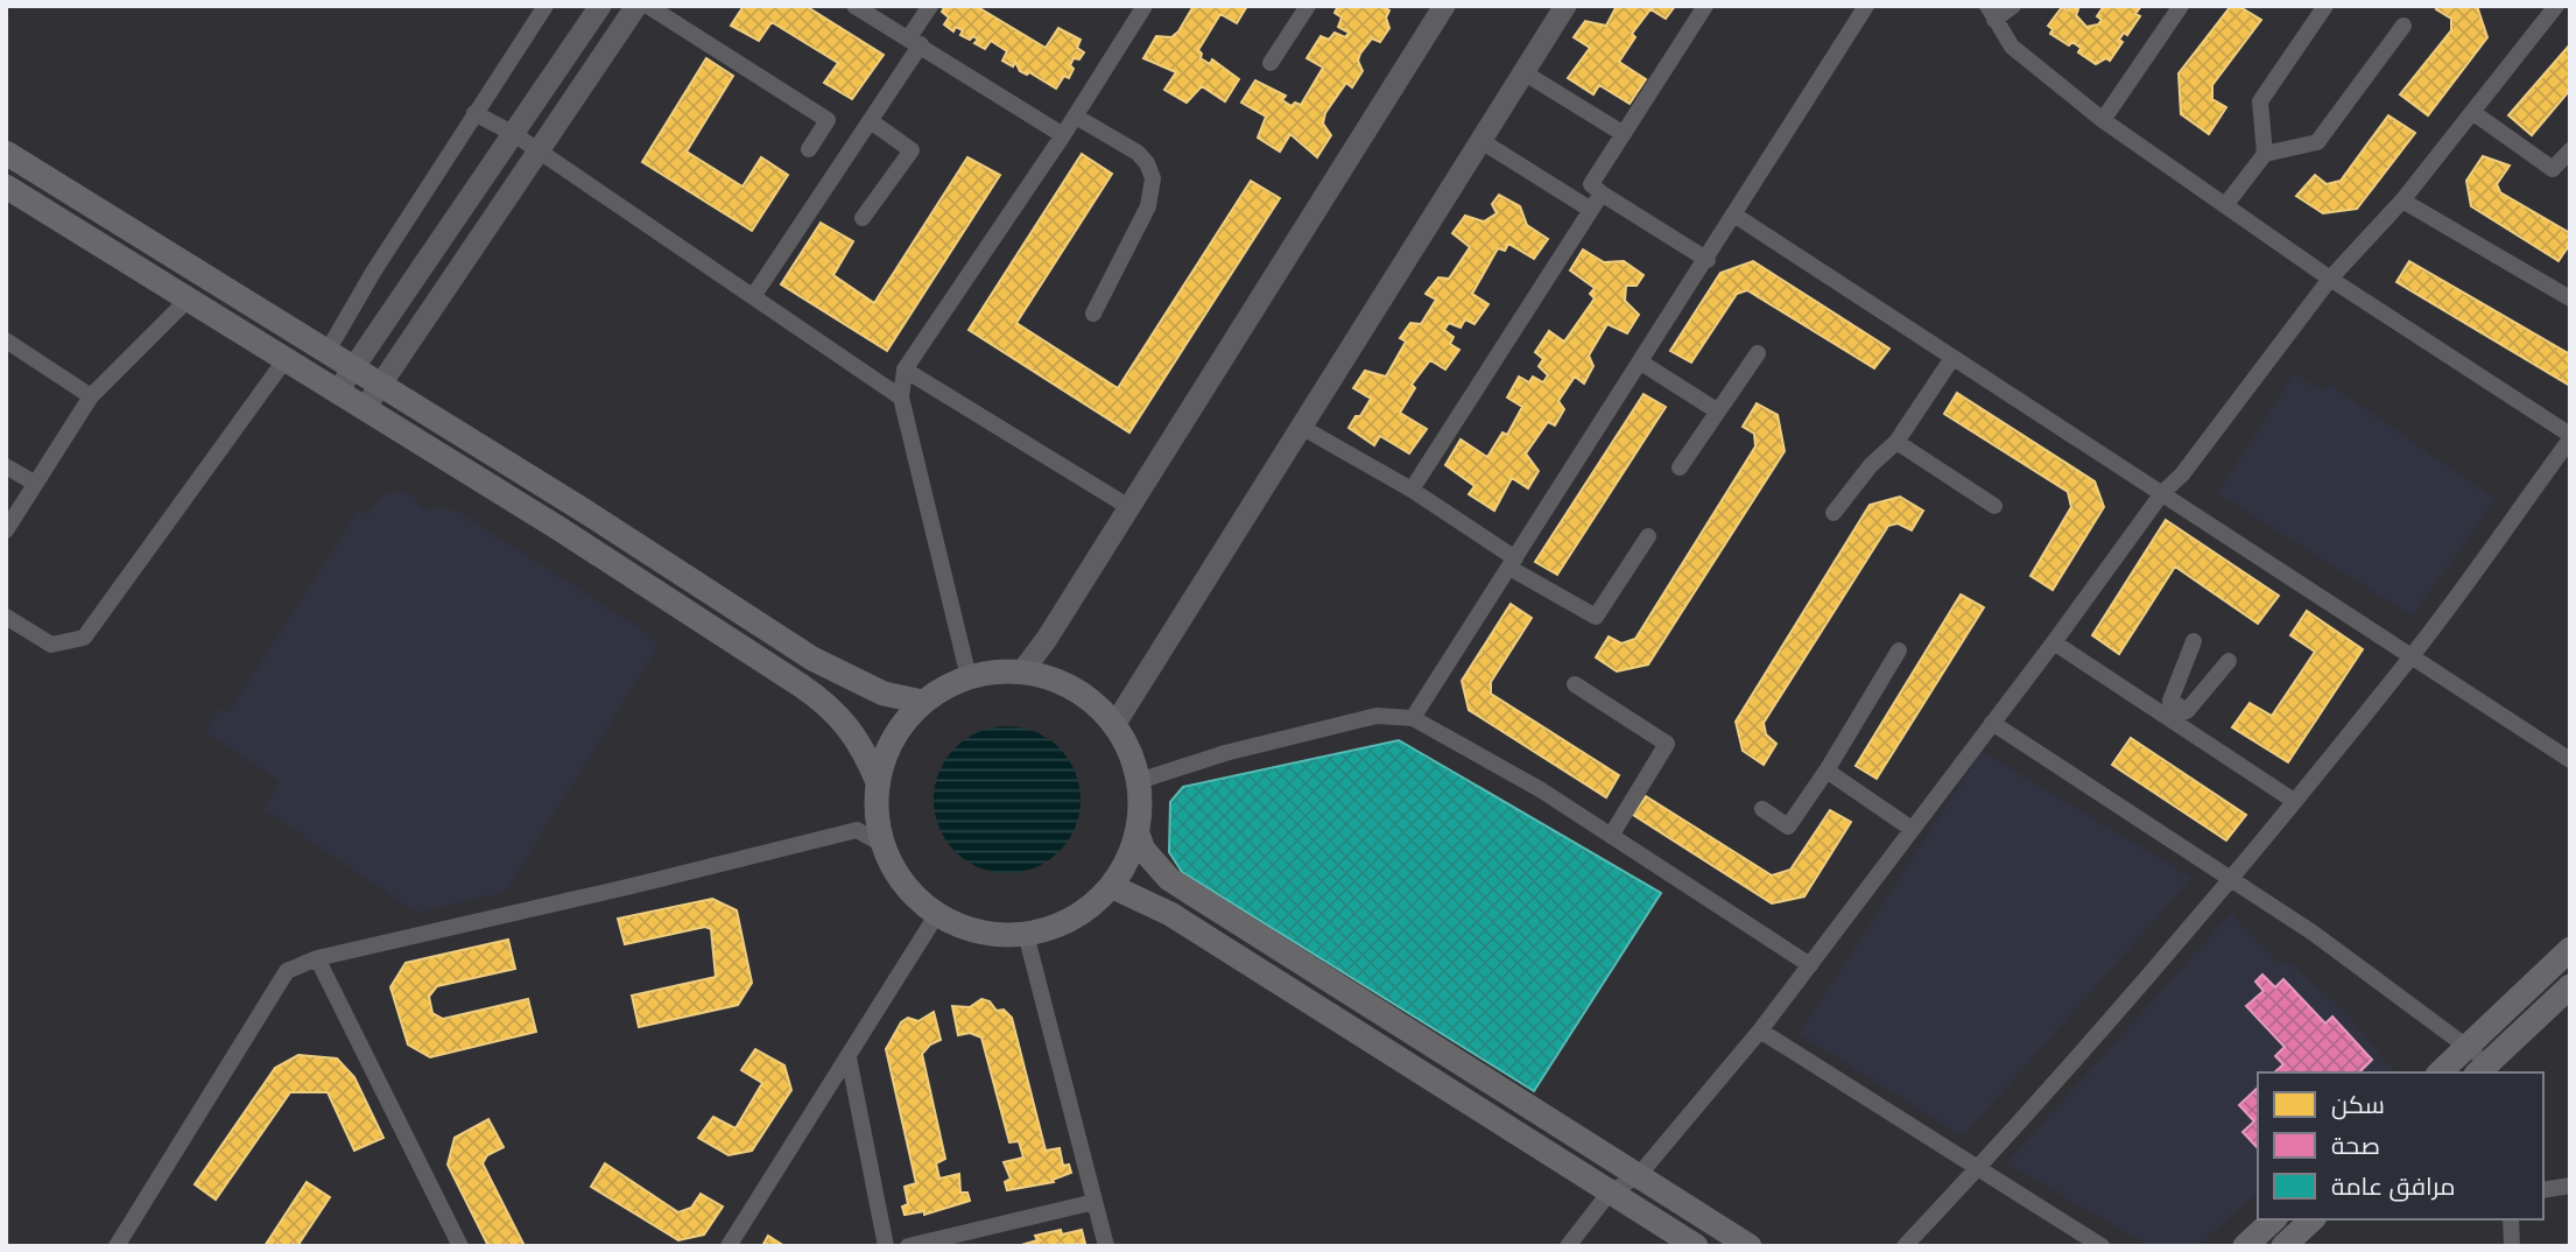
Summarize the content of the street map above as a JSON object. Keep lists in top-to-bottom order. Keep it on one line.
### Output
{"legend":["سكن","صحة","مرافق عامة"]}
